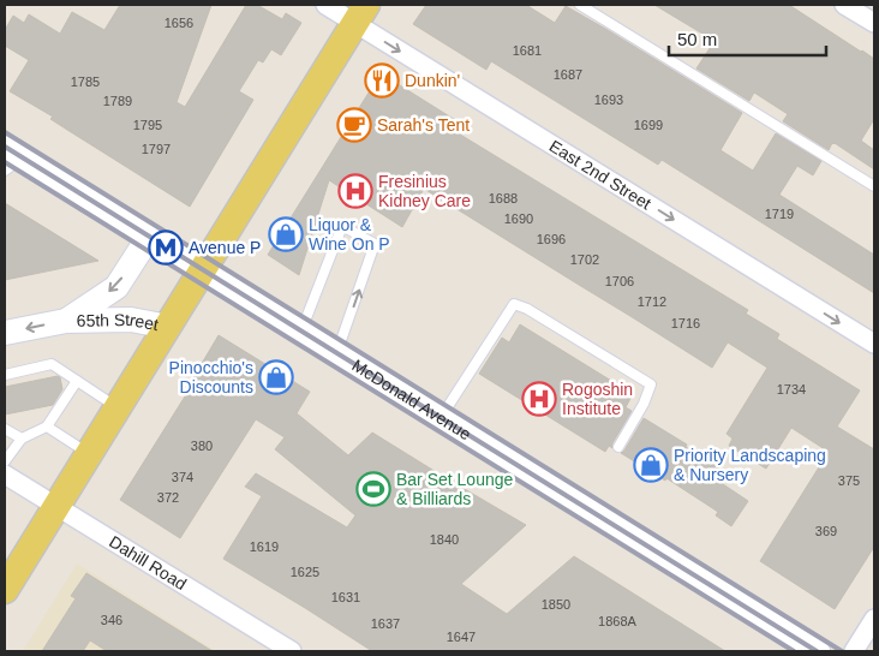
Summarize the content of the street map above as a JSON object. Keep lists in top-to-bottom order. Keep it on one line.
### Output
{"streets":{"main road":["65th Street","McDonald Avenue"],"street":["East 2nd Street","Dahill Road"]},"crossings":[["65th Street","McDonald Avenue"]],"one_way":["East 2nd Street"],"places":{"restaurant":["Dunkin'"],"cafe":["Sarah's Tent"],"hospital":["Fresinius Kidney Care","Rogoshin Institute"],"shop":["Liquor & Wine On P","Pinocchio's Discounts","Priority Landscaping & Nursery"],"metro station":["Avenue P"],"sports":["Bar Set Lounge & Billiards"]},"house_numbers":["1656","1681","1687","1785","1693","1789","1795","1699","1797","1688","1719","1690","1696","1702","1706","1712","1716","1734","380","374","375","372","369","1840","1619","1625","1631","1850","346","1868A","1637","1647"],"scale_bar":"50 m"}
